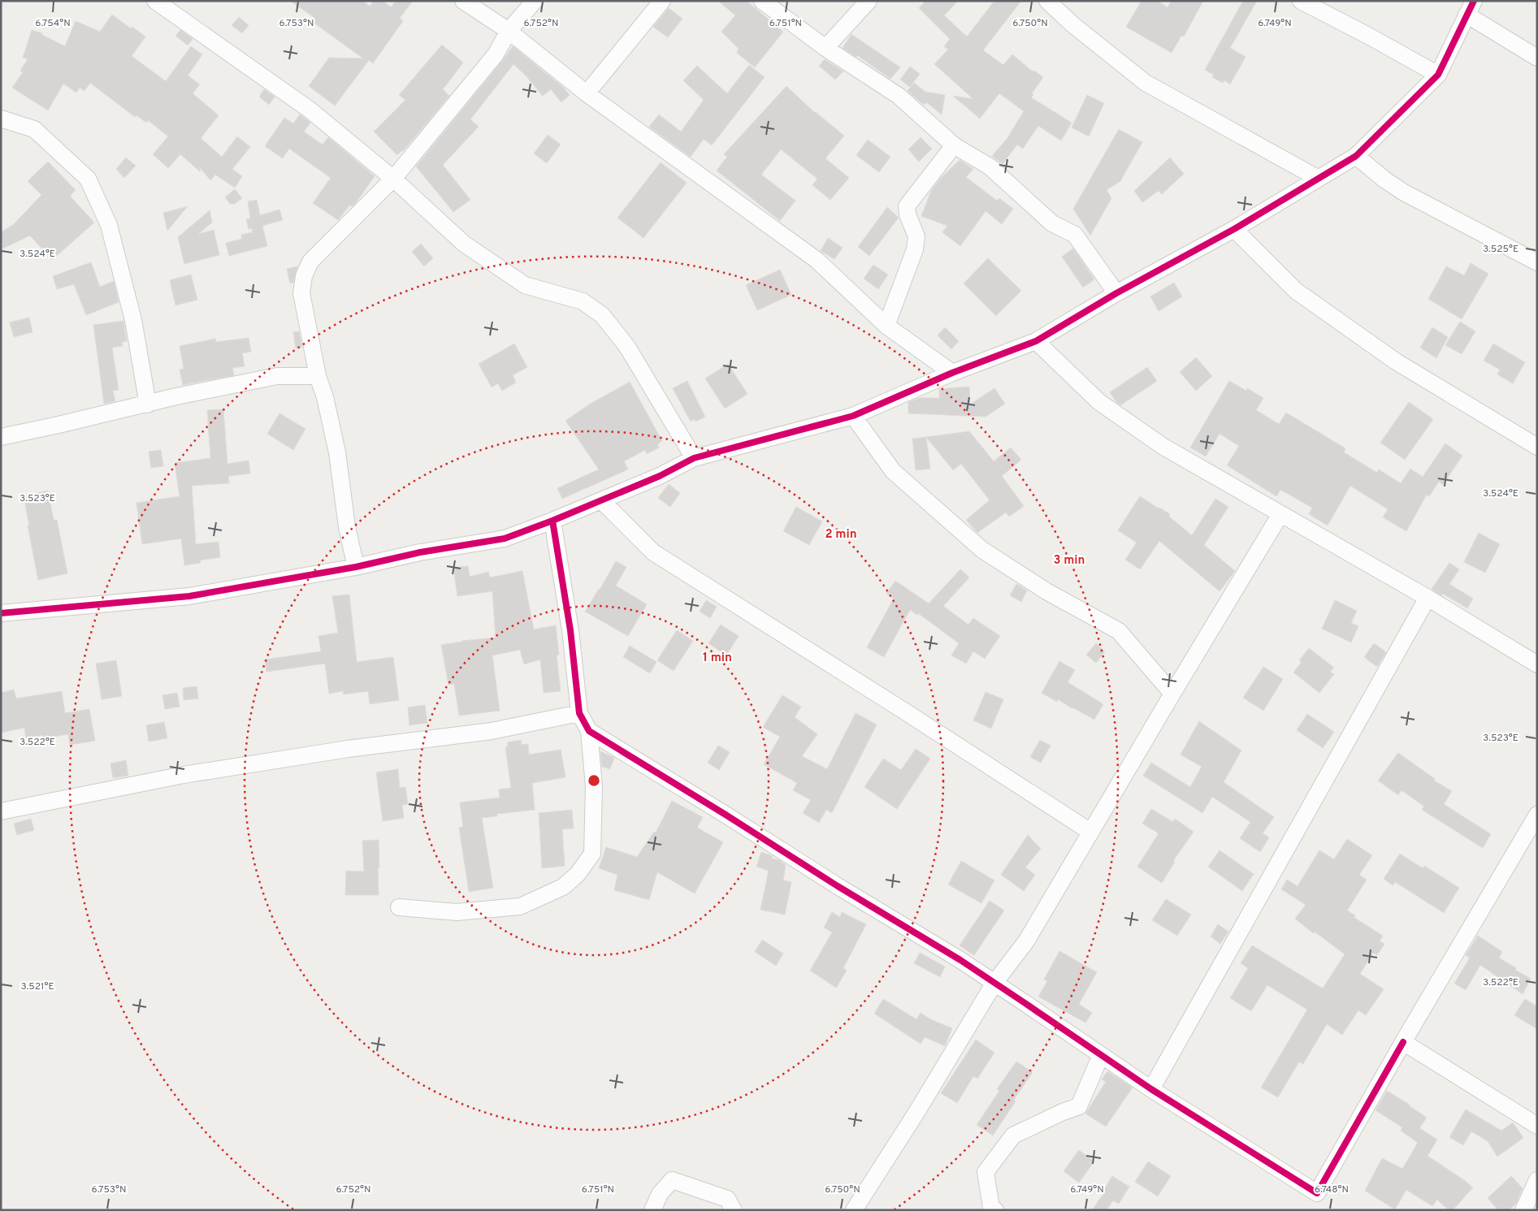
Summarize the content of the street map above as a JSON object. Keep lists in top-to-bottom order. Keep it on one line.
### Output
{"coordinates":["6.753°N","6.752°N","6.751°N","6.750°N","6.749°N","6.754°N","3.525°E","3.524°E","3.523°E","3.522°E","3.521°E","6.748°N"],"rings":["2 min","3 min","1 min"]}
